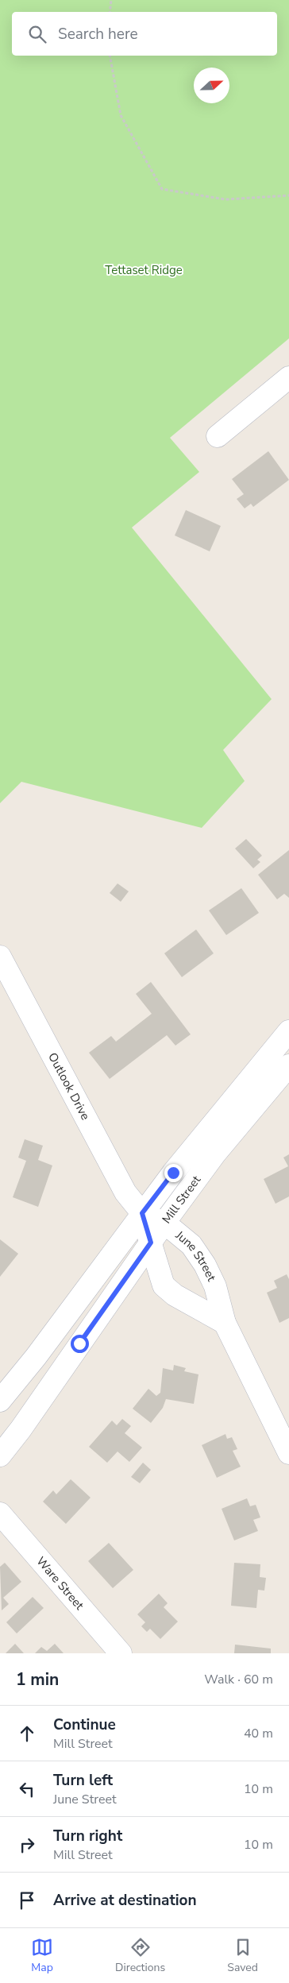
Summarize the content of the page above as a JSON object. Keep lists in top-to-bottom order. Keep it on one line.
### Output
{"streets":{"street":["Outlook Drive","Mill Street","June Street","Ware Street"]},"crossings":[["Outlook Drive","Mill Street"],["Outlook Drive","June Street"],["Mill Street","June Street"]],"parks":["Tettaset Ridge"],"north":"right","page":{"search":"Search here","heading":["1 min","Walk · 60 m"],"list":[["Continue","Mill Street","40 m"],["Turn left","June Street","10 m"],["Turn right","Mill Street","10 m"],"Arrive at destination"],"nav":["Map","Directions","Saved"]}}
